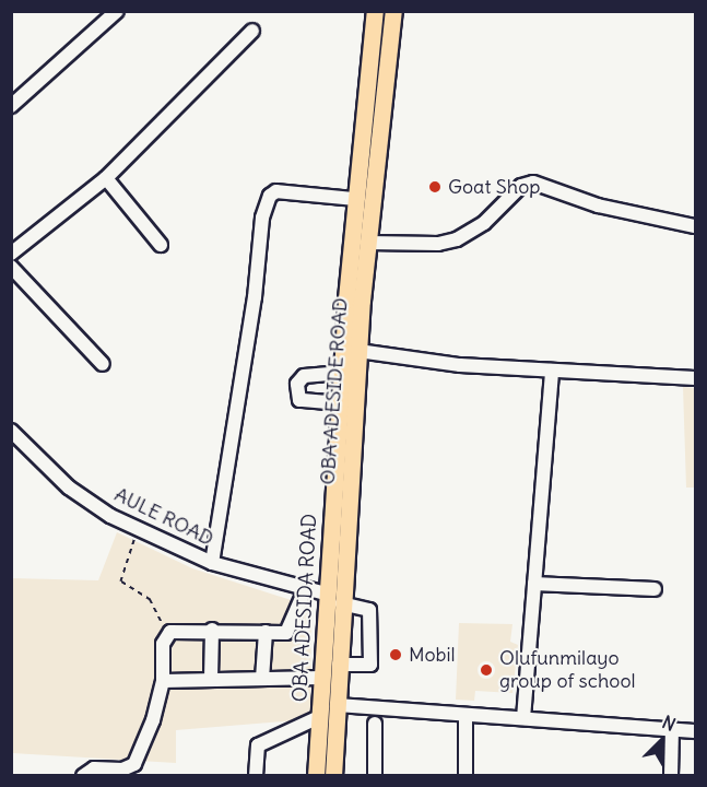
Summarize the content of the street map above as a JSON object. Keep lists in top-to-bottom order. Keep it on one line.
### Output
{"streets":{"main road":["OBA ADESIDE ROAD","OBA ADESIDA ROAD"],"street":["AULE ROAD"]},"crossings":[["AULE ROAD","OBA ADESIDA ROAD"]],"places":["Goat Shop","Mobil","Olufunmilayo group of school"],"north":"top right"}
